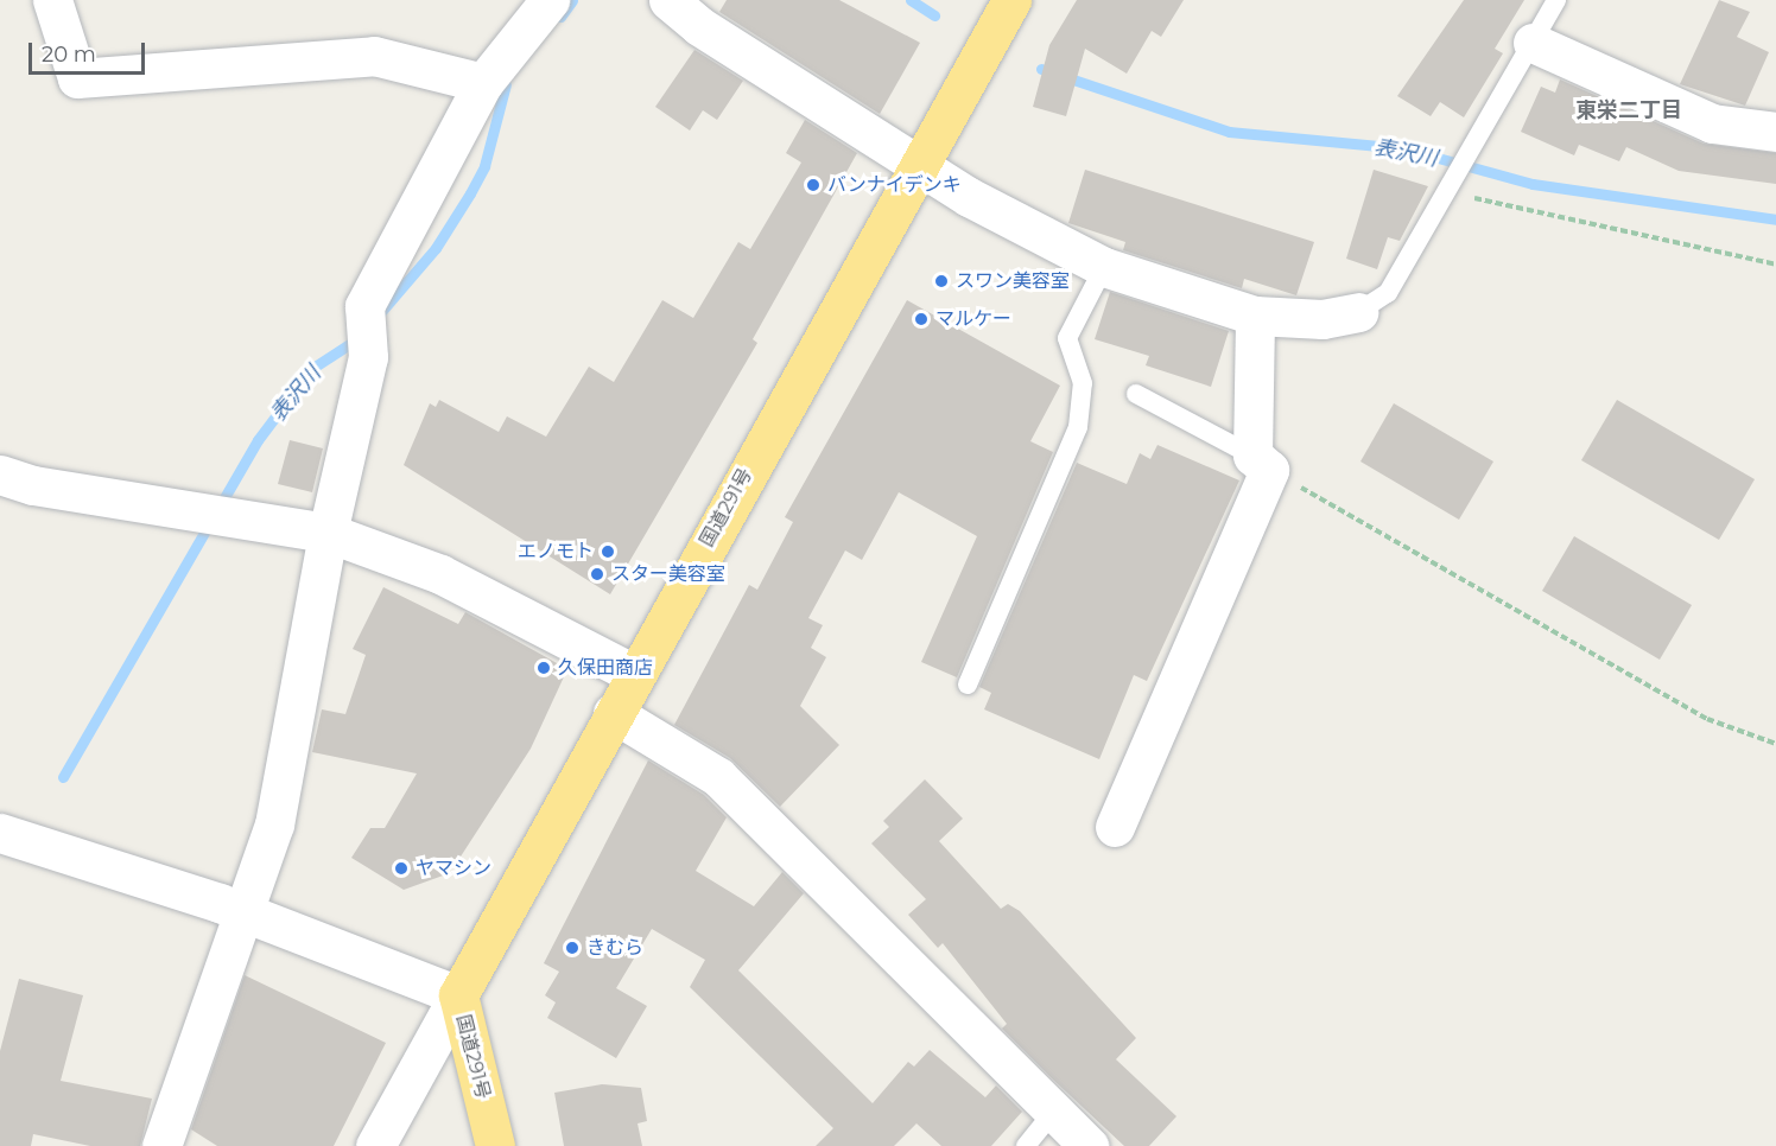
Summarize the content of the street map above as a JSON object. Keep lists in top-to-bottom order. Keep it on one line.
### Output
{"streets":{"highway":["国道291号"]},"districts":["東栄二丁目"],"water":["表沢川"],"places":["バンナイデンキ","スワン美容室","マルケー","エノモト","スター美容室","久保田商店","ヤマシン","きむら"],"scale_bar":"20 m"}
